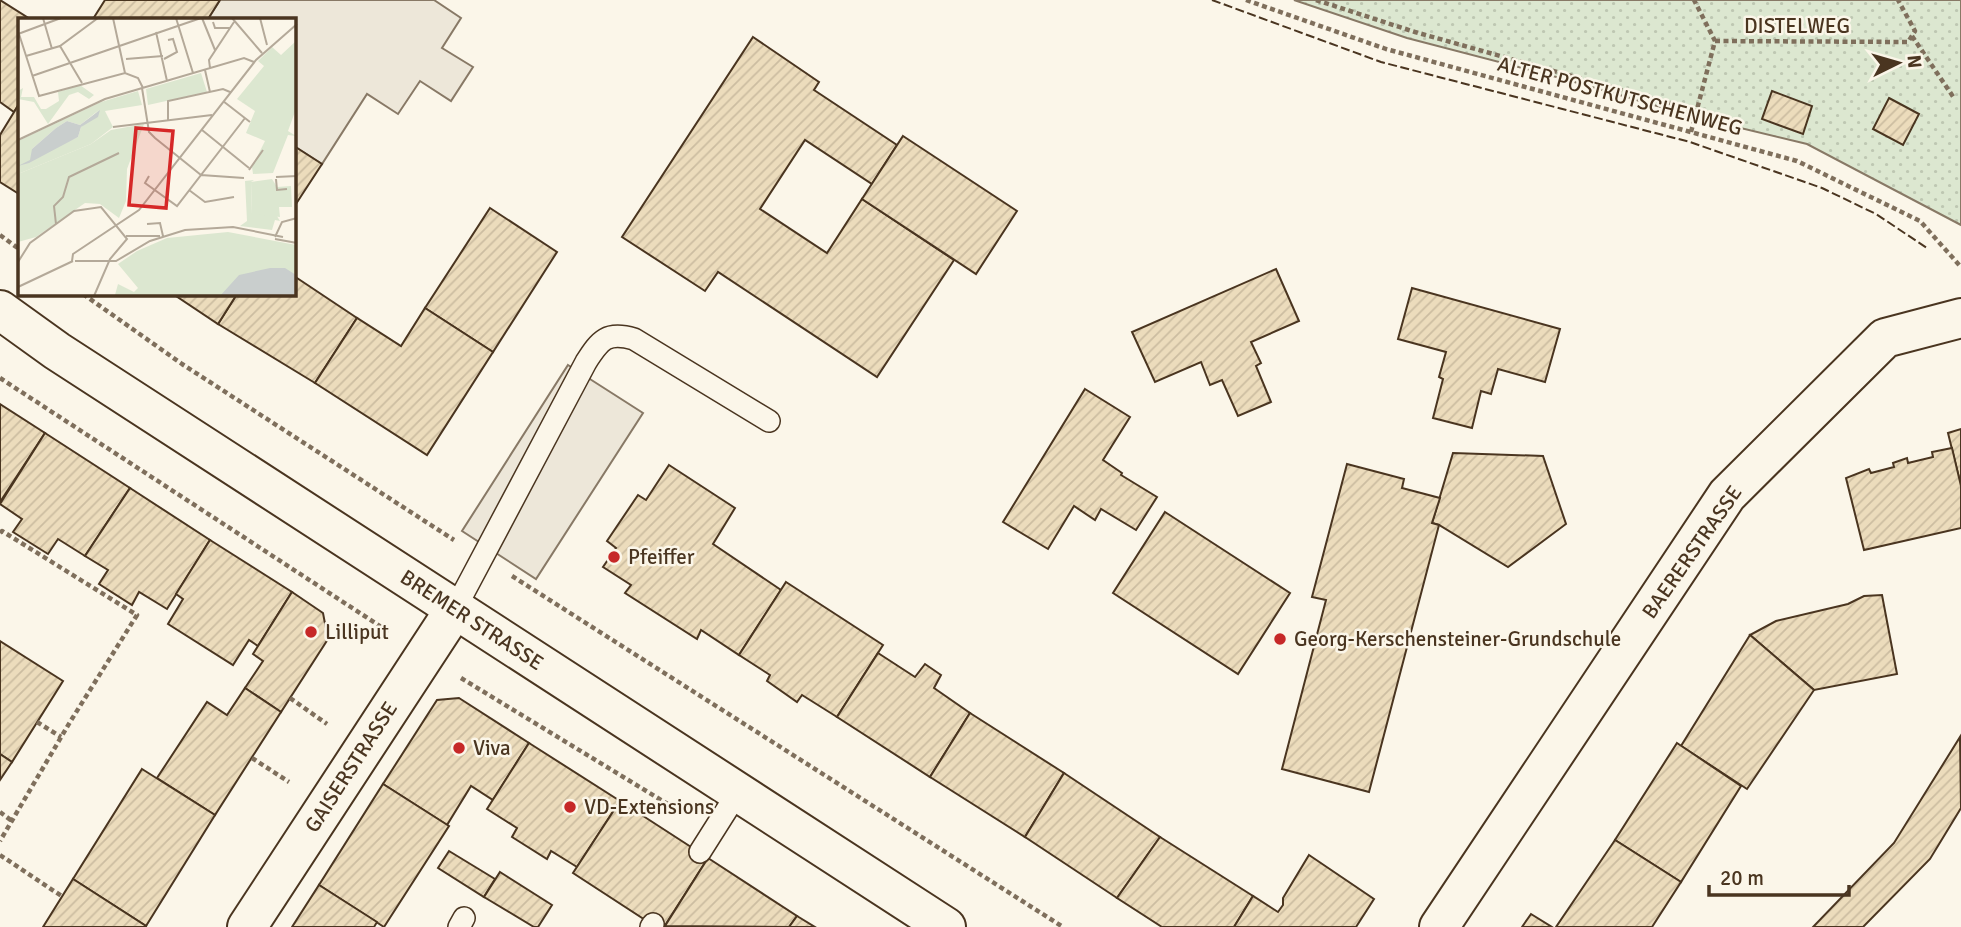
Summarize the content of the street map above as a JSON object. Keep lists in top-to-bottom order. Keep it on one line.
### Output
{"streets":{"street":["BAERERSTRASSE","BREMER STRASSE","GAISERSTRASSE"],"path":["DISTELWEG","ALTER POSTKUTSCHENWEG"]},"crossings":[["BREMER STRASSE","GAISERSTRASSE"]],"places":["Pfeiffer","Lilliput","Georg-Kerschensteiner-Grundschule","Viva","VD-Extensions"],"scale_bar":"20 m","north":"right"}
